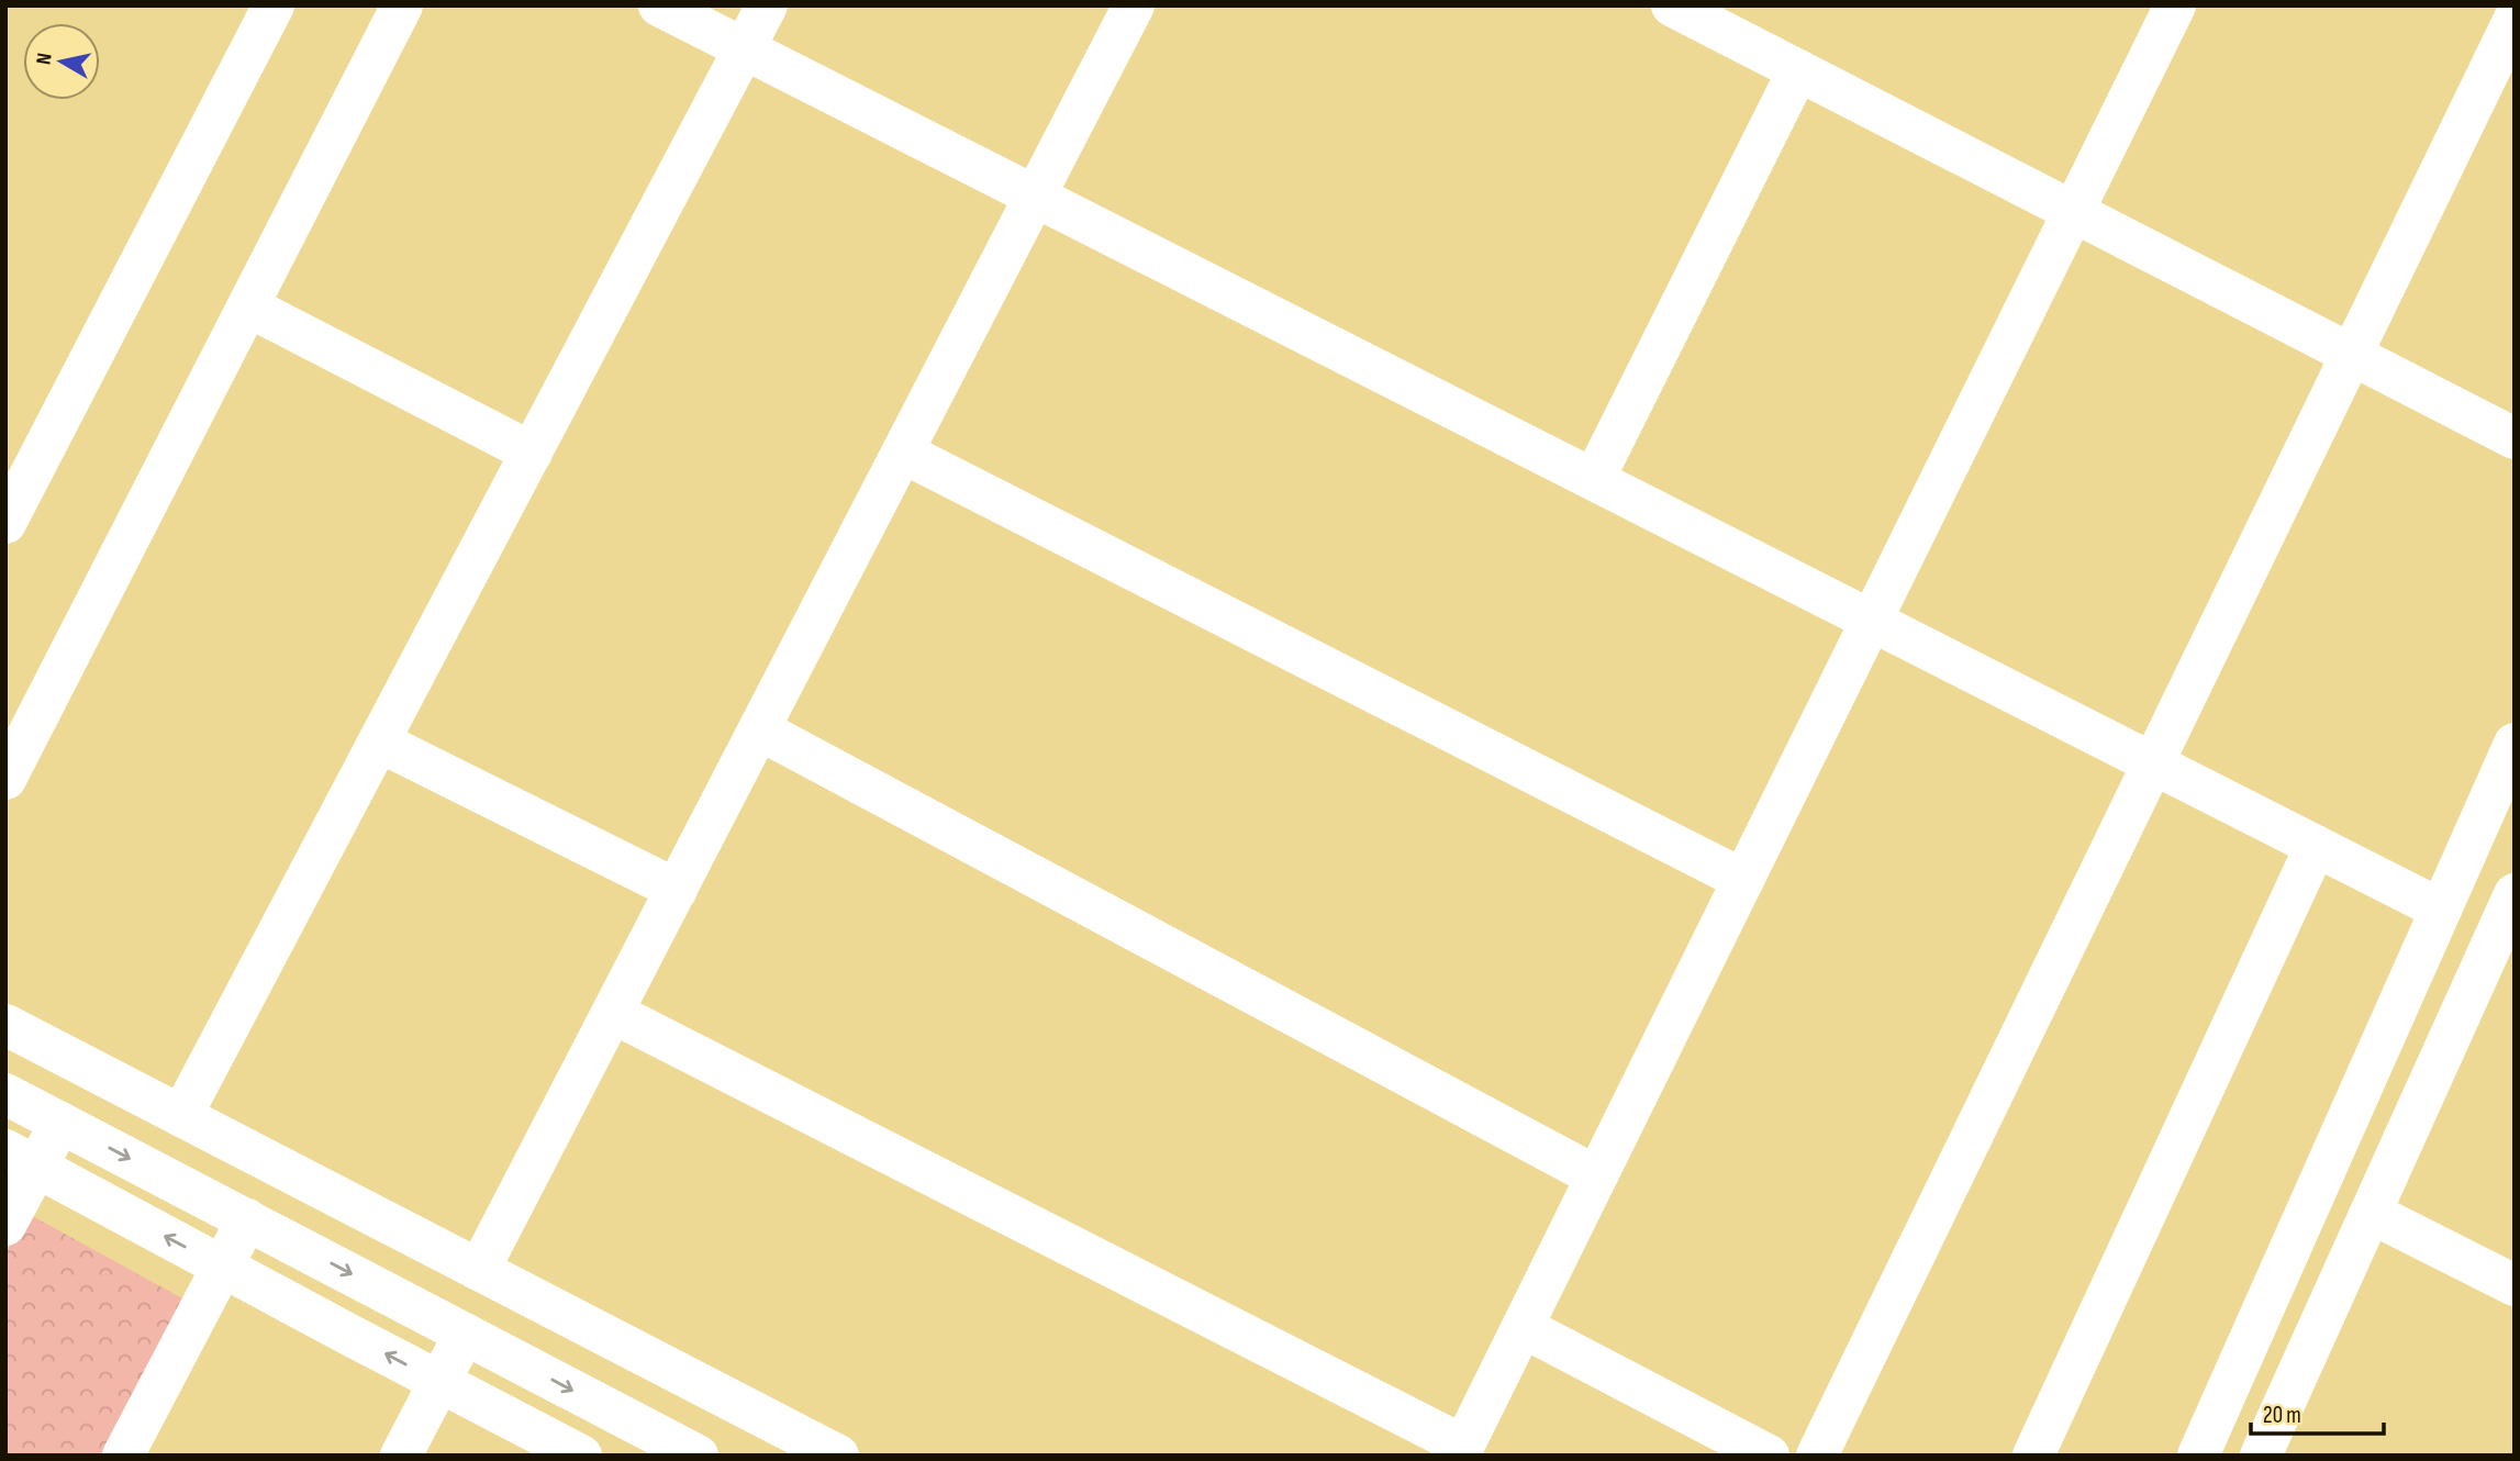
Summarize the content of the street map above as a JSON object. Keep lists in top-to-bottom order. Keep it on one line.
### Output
{"scale_bar":"20 m","north":"left"}
